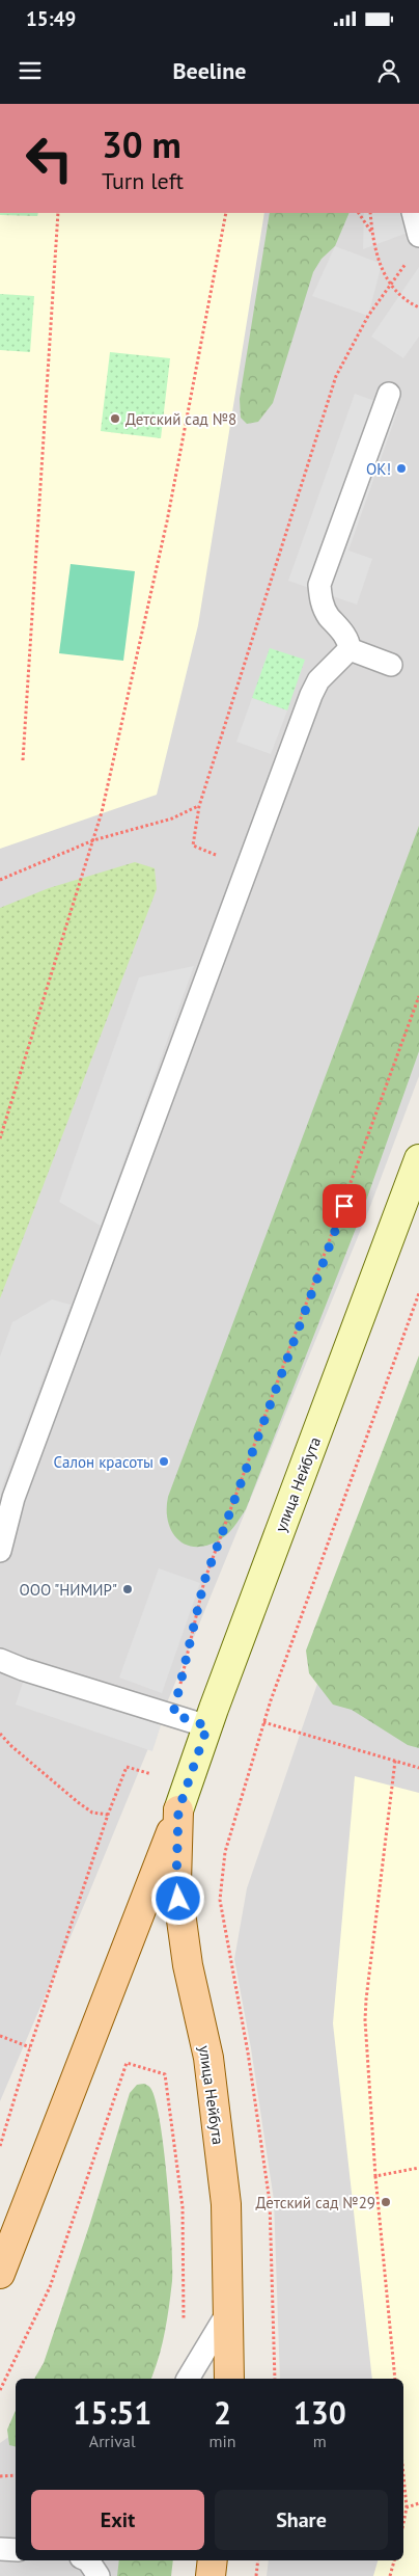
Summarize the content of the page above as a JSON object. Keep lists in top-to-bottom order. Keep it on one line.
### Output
{"streets":{"main road":["улица Нейбута"]},"places":["Детский сад №8","ОК!","Салон красоты","ООО \"НИМИР\"","Детский сад №29"],"page":{"status":"15:49","header":"Beeline","turn":["30 m","Turn left"],"eta":["15:51","Arrival","2","min","130","m"],"buttons":["Exit","Share"]}}
